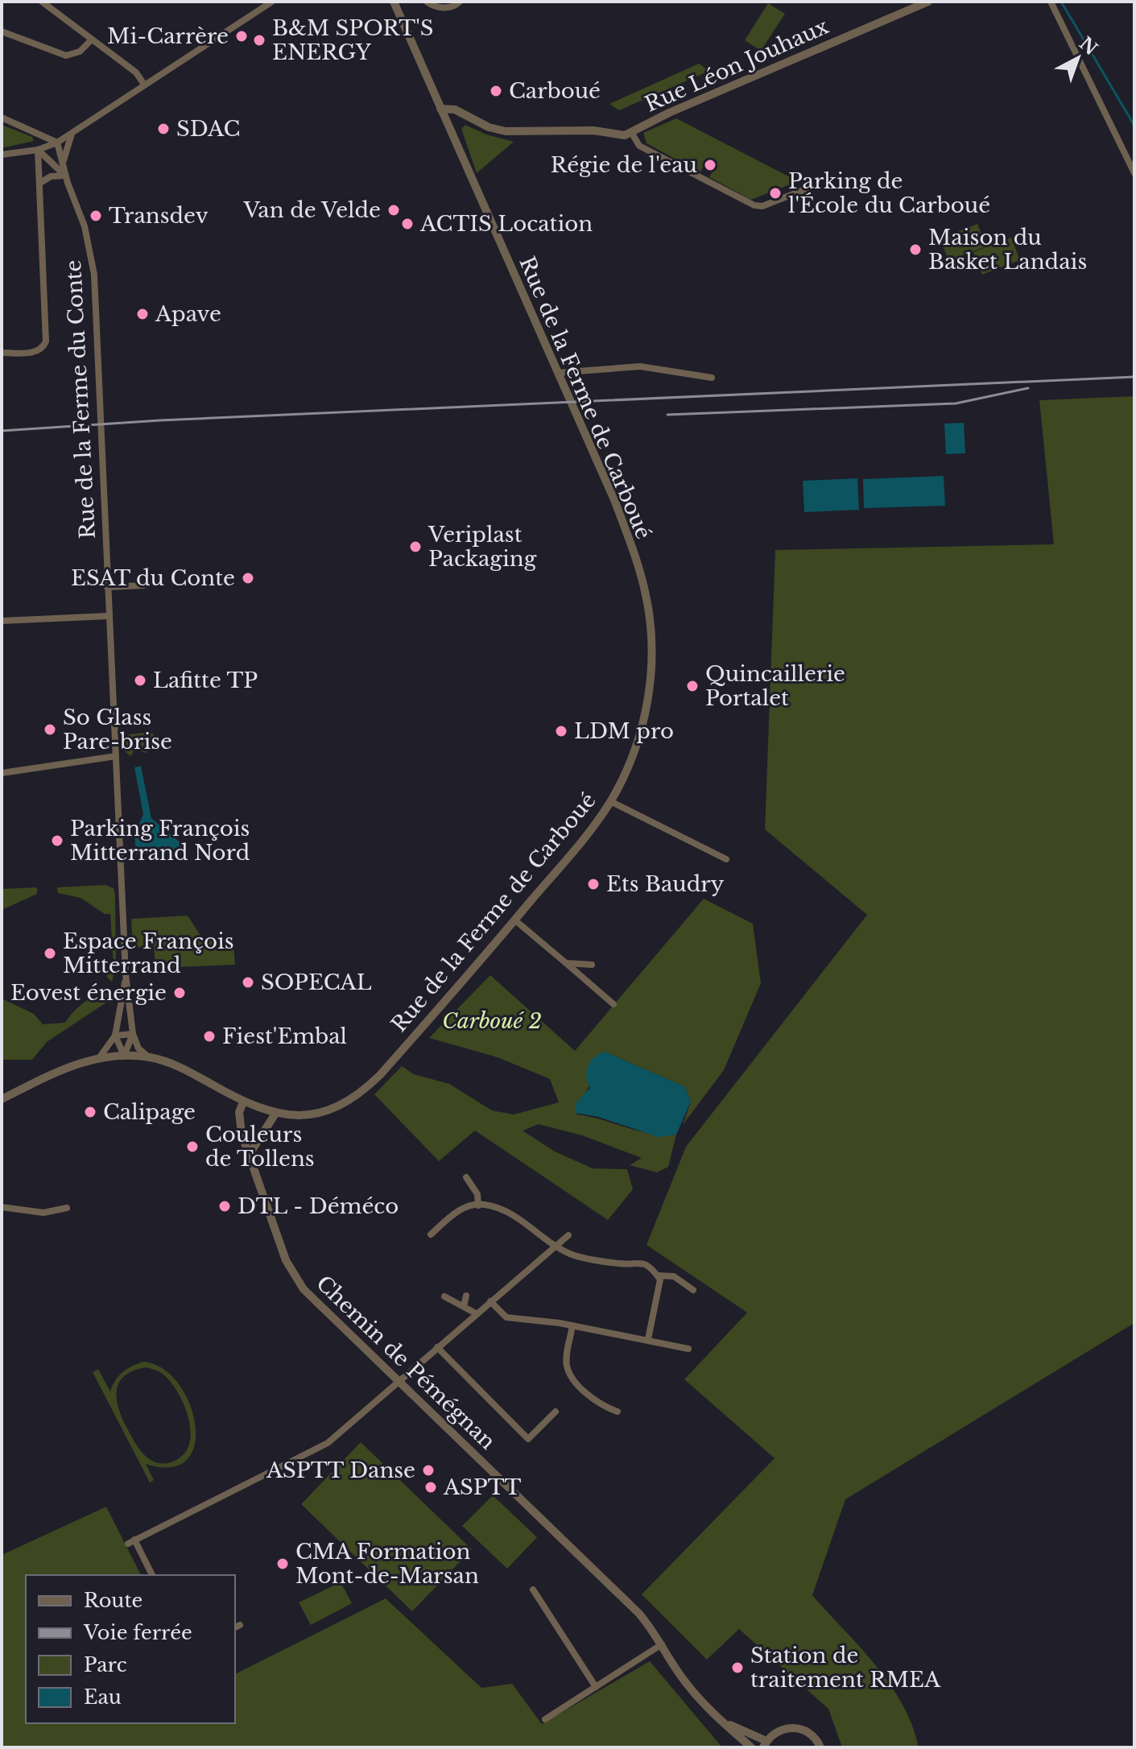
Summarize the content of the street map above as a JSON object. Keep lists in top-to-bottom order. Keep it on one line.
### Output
{"streets":{"street":["Rue Léon Jouhaux","Rue de la Ferme de Carboué","Rue de la Ferme du Conte","Chemin de Pémégnan"]},"crossings":[["Rue de la Ferme de Carboué","Rue de la Ferme du Conte"],["Rue de la Ferme de Carboué","Chemin de Pémégnan"]],"parks":["Carboué 2"],"places":["Mi-Carrère","B&M SPORT'S ENERGY","Carboué","SDAC","Régie de l'eau","Parking de l'École du Carboué","Van de Velde","Transdev","ACTIS Location","Maison du Basket Landais","Apave","Veriplast Packaging","ESAT du Conte","Lafitte TP","Quincaillerie Portalet","So Glass Pare-brise","LDM pro","Parking François Mitterrand Nord","Ets Baudry","Espace François Mitterrand","SOPECAL","Eovest énergie","Fiest'Embal","Calipage","Couleurs de Tollens","DTL - Déméco","ASPTT Danse","ASPTT","CMA Formation Mont-de-Marsan","Station de traitement RMEA"],"legend":["Route","Voie ferrée","Parc","Eau"],"north":"top right"}
